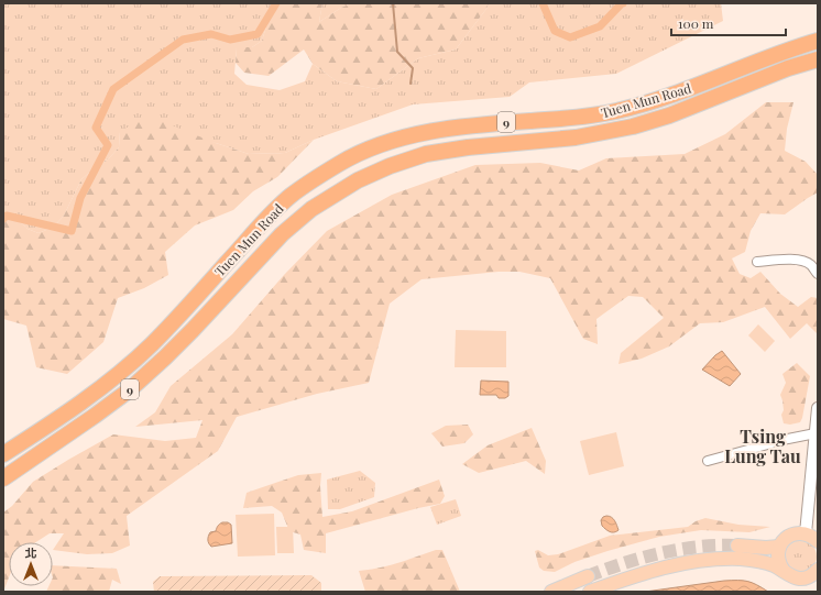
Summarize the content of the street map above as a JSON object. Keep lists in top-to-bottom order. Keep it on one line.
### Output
{"streets":{"highway":["Tuen Mun Road","9"]},"districts":["Tsing Lung Tau"],"scale_bar":"100 m","north":"top"}
